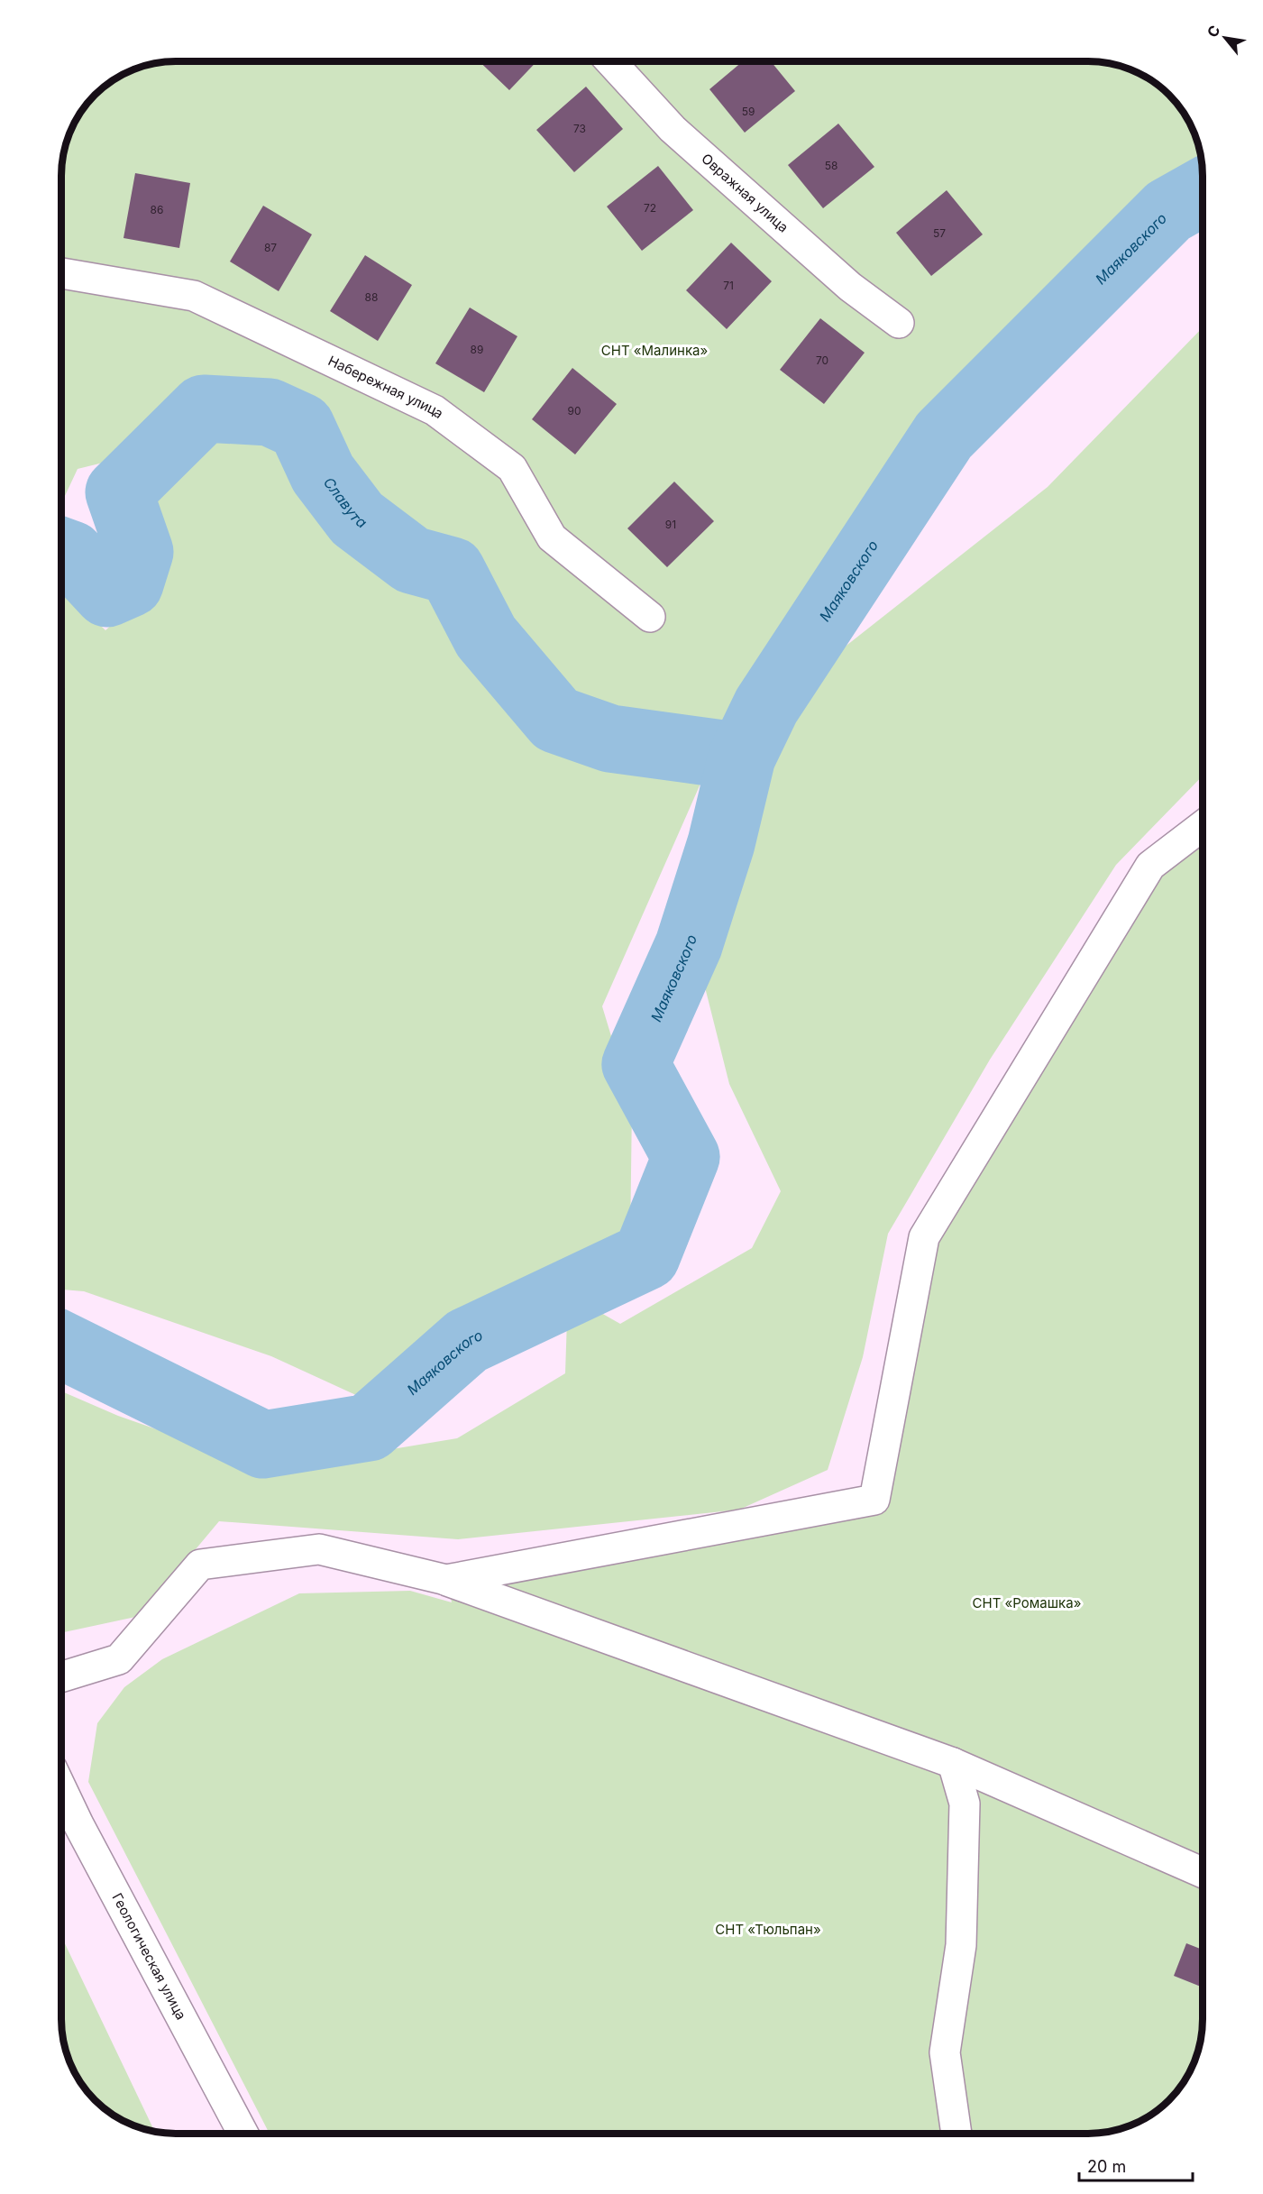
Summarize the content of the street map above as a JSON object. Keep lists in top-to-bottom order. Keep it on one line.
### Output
{"streets":{"street":["Овражная улица","Набережная улица","Геологическая улица"]},"water":["Маяковского","Славута"],"parks":["СНТ «Малинка»","СНТ «Ромашка»","СНТ «Тюльпан»"],"house_numbers":["59","73","58","72","86","57","87","71","88","89","70","90","91"],"scale_bar":"20 m","north":"top left"}
